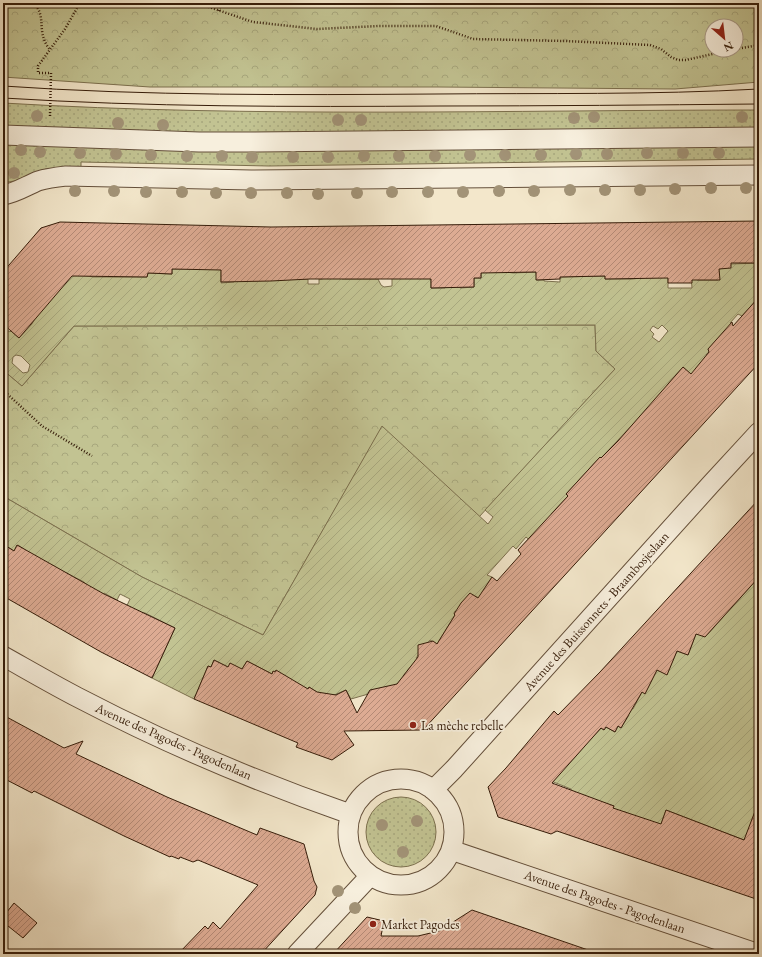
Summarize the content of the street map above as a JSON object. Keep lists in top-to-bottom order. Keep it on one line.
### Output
{"streets":{"street":["Avenue des Buissonnets - Braambosjeslaan","Avenue des Pagodes - Pagodenlaan"]},"crossings":[["Avenue des Buissonnets - Braambosjeslaan","Avenue des Pagodes - Pagodenlaan"]],"places":["La mèche rebelle","Market Pagodes"],"north":"bottom right"}
